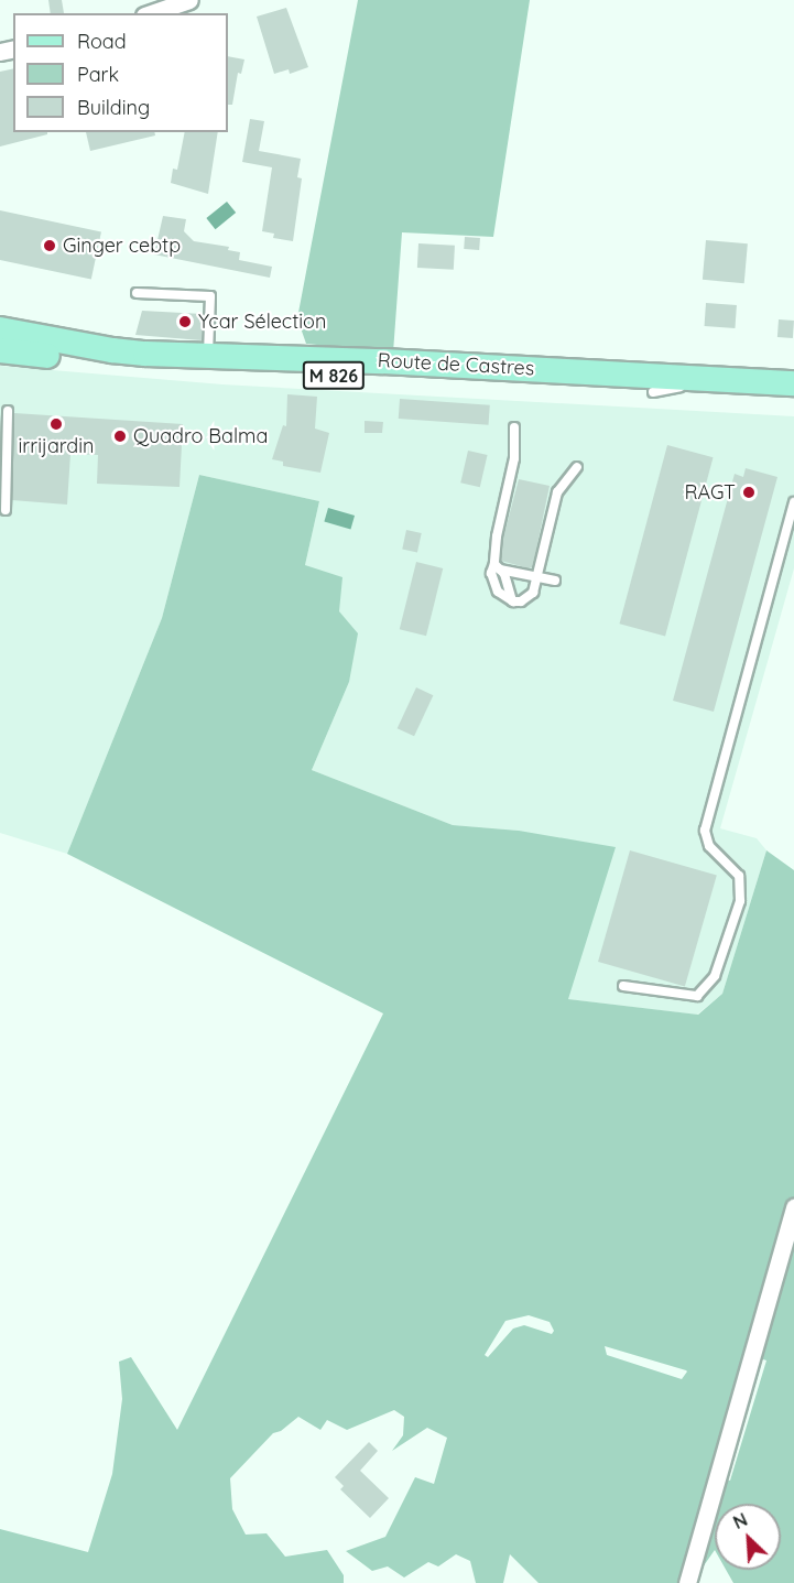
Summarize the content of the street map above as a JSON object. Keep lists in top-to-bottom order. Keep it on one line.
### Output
{"streets":{"main road":["Route de Castres","M 826"]},"places":["Ginger cebtp","Ycar Sélection","irrijardin","Quadro Balma","RAGT"],"legend":["Road","Park","Building"],"north":"top left"}
